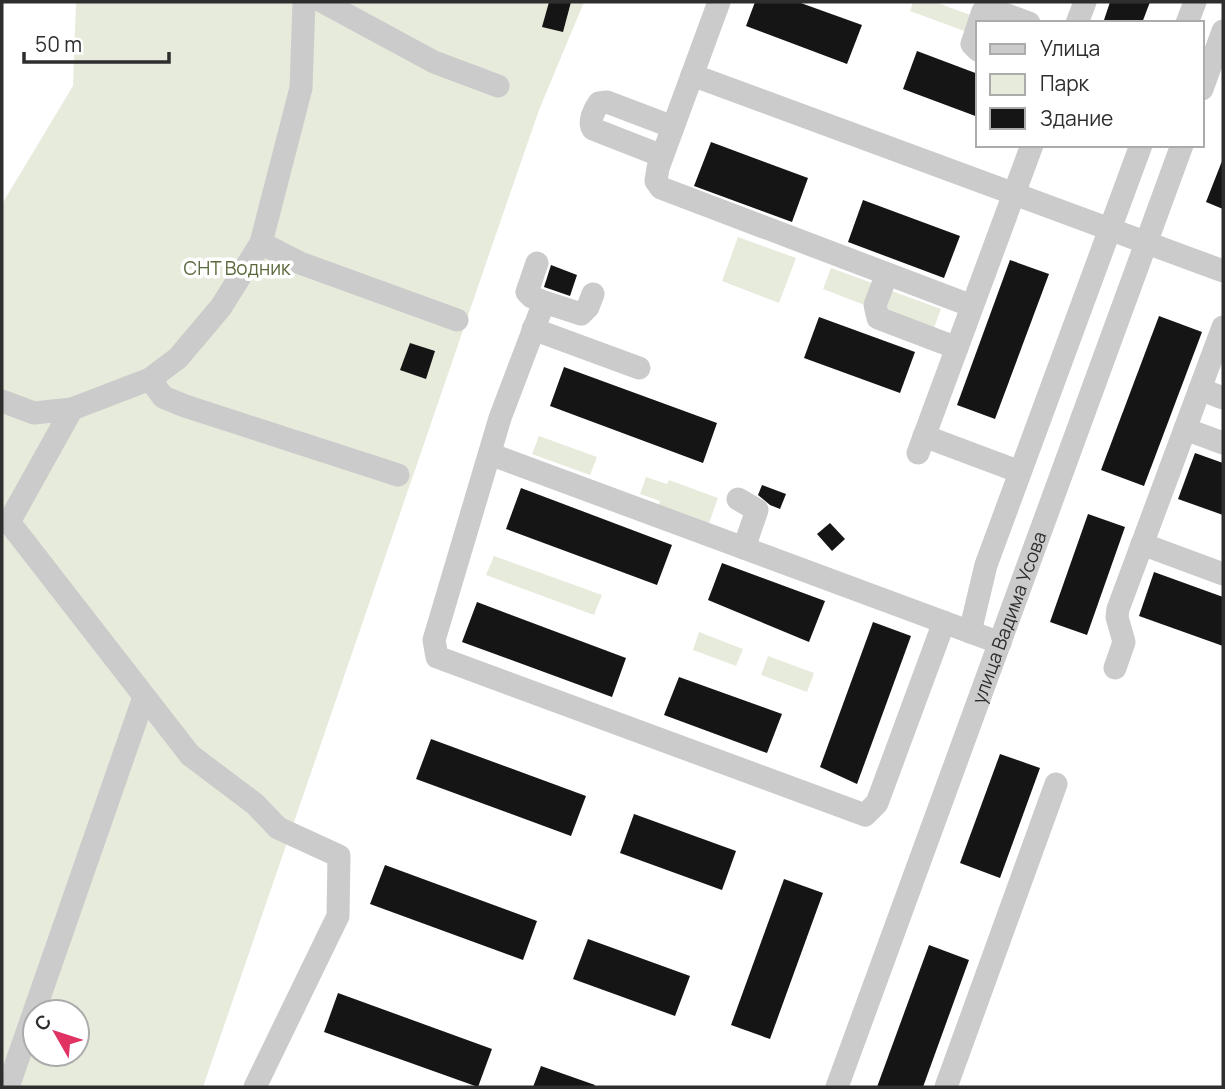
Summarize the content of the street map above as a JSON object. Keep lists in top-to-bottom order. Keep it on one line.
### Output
{"streets":{"street":["улица Вадима Усова"]},"parks":["СНТ Водник"],"legend":["Улица","Парк","Здание"],"scale_bar":"50 m","north":"top left"}
